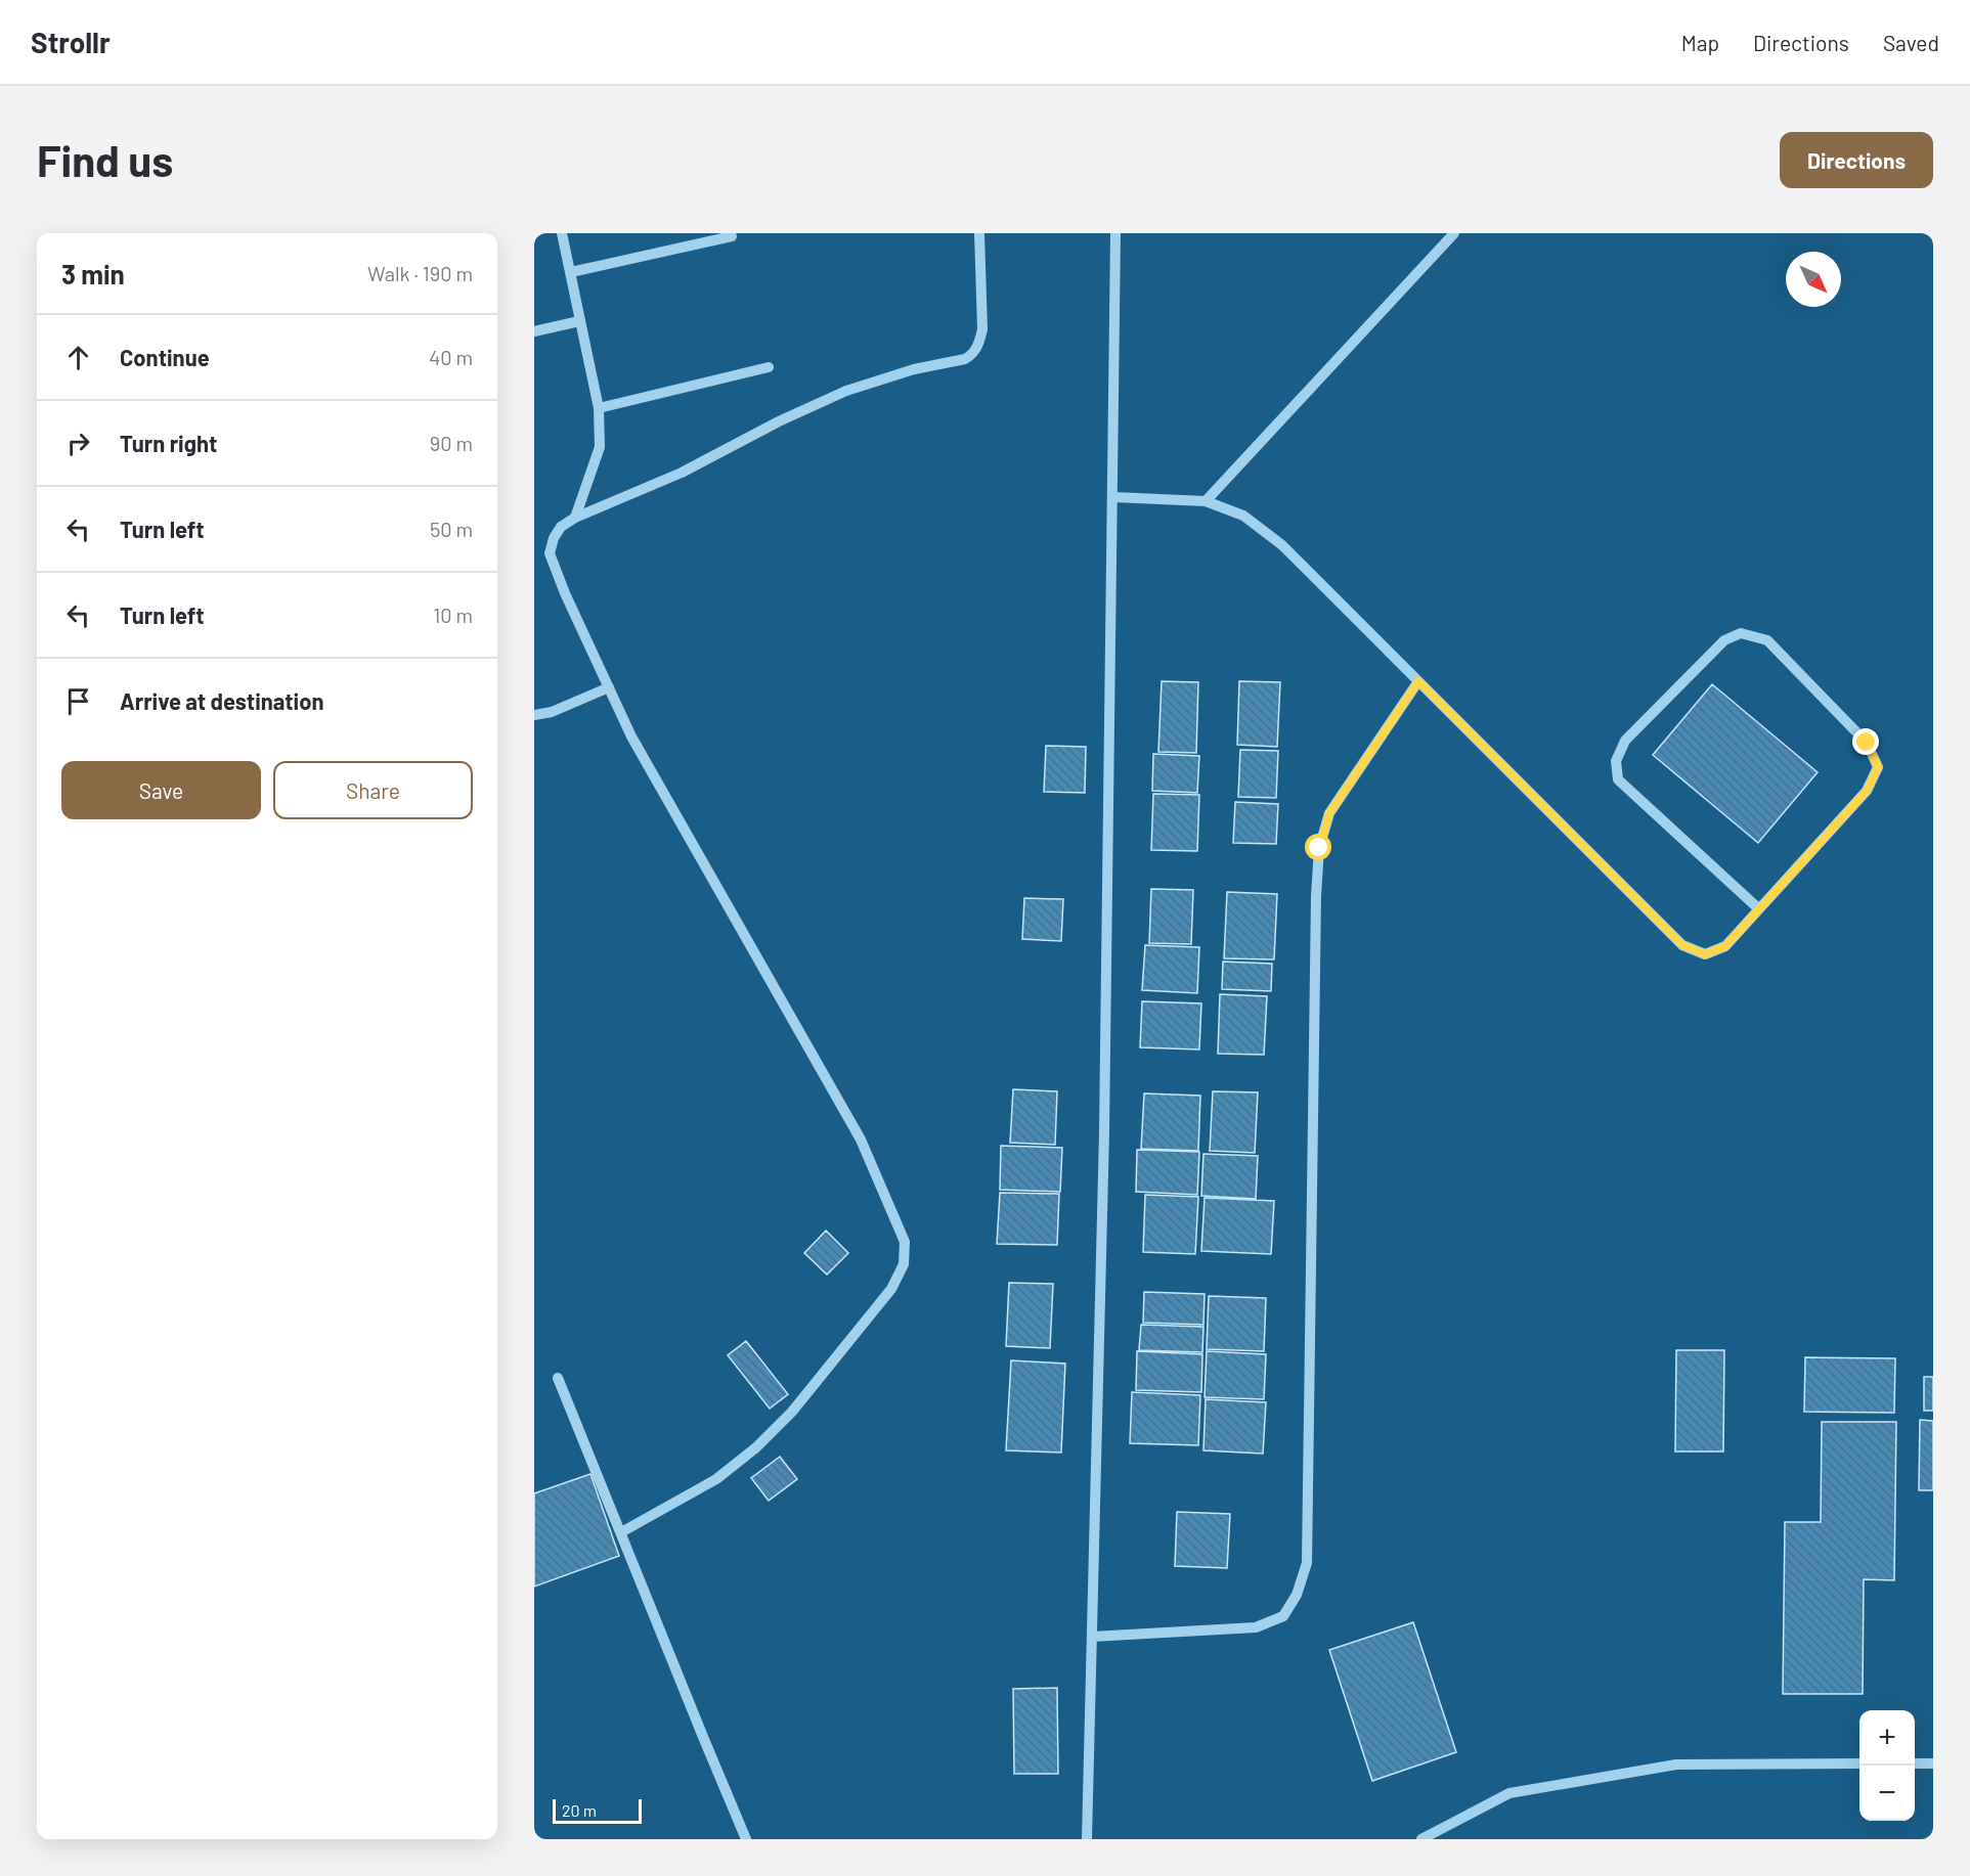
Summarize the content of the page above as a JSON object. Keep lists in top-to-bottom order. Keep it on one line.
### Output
{"scale_bar":"20 m","north":"bottom right","page":{"header":"Strollr","nav":["Map","Directions","Saved"],"buttons":["Directions",["Save","Share"]],"title":"Find us","heading":["3 min","Walk · 190 m"],"list":[["Continue","40 m"],["Turn right","90 m"],["Turn left","50 m"],["Turn left","10 m"],"Arrive at destination"],"map_buttons":["+","−"],"scale":"20 m"}}
